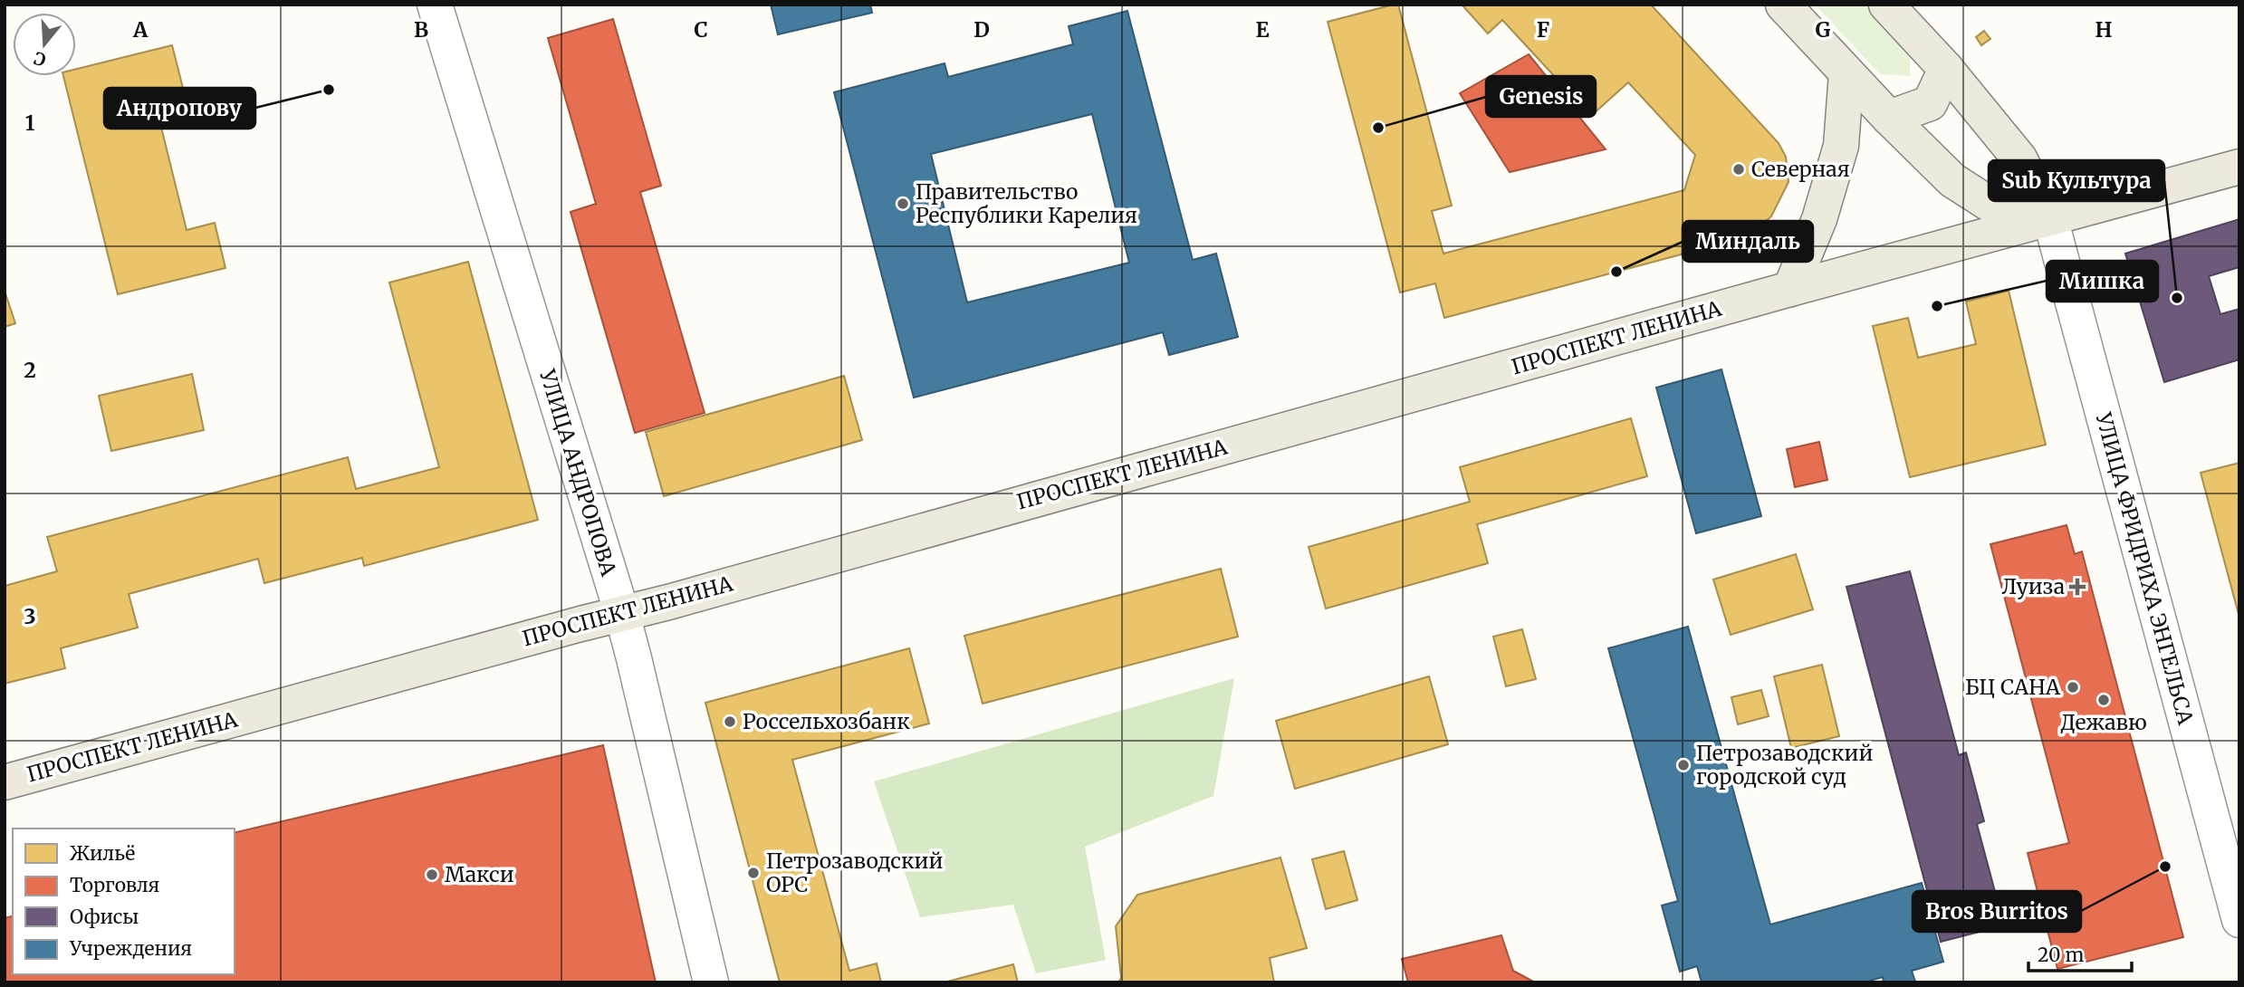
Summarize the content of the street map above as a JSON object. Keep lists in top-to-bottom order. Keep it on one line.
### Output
{"streets":{"main road":["ПРОСПЕКТ ЛЕНИНА","УЛИЦА ФРИДРИХА ЭНГЕЛЬСА"],"street":["УЛИЦА АНДРОПОВА"]},"crossings":[["ПРОСПЕКТ ЛЕНИНА","УЛИЦА АНДРОПОВА"],["ПРОСПЕКТ ЛЕНИНА","УЛИЦА ФРИДРИХА ЭНГЕЛЬСА"]],"places":{"other":["Андропову","Genesis","Северная","Правительство Республики Карелия","Миндаль","Sub Культура","Мишка","БЦ САНА","Дежавю","Россельхозбанк","Петрозаводский городской суд","Bros Burritos","Петрозаводский ОРС","Макси"],"health":["Луиза"]},"legend":["Жильё","Торговля","Офисы","Учреждения"],"scale_bar":"20 m","north":"bottom","grid":{"columns":["A","B","C","D","E","F","G","H"],"rows":["1","2","3"]}}
